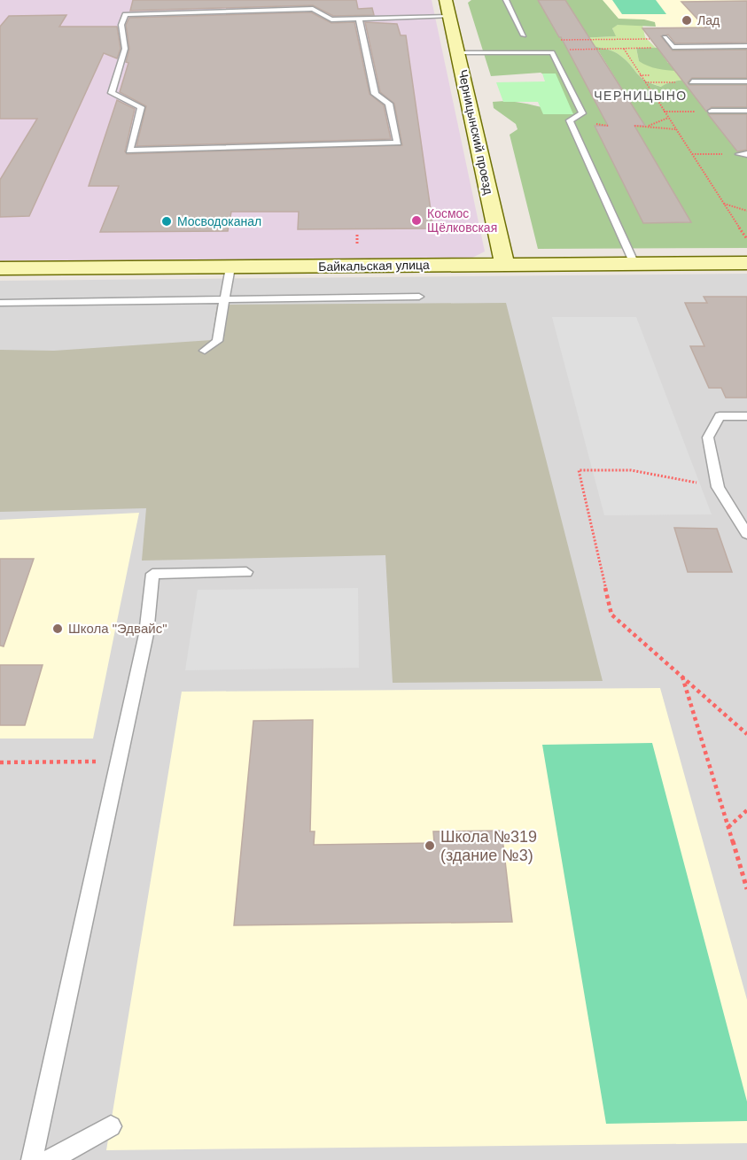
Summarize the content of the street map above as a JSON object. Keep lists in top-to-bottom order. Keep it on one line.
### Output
{"streets":{"street":["Черницынский проезд","Байкальская улица"]},"crossings":[["Черницынский проезд","Байкальская улица"]],"districts":["ЧЕРНИЦЫНО"],"places":["Лад","Космос Щёлковская","Мосводоканал","Школа \"Эдвайс\"","Школа №319 (здание №3)"]}
